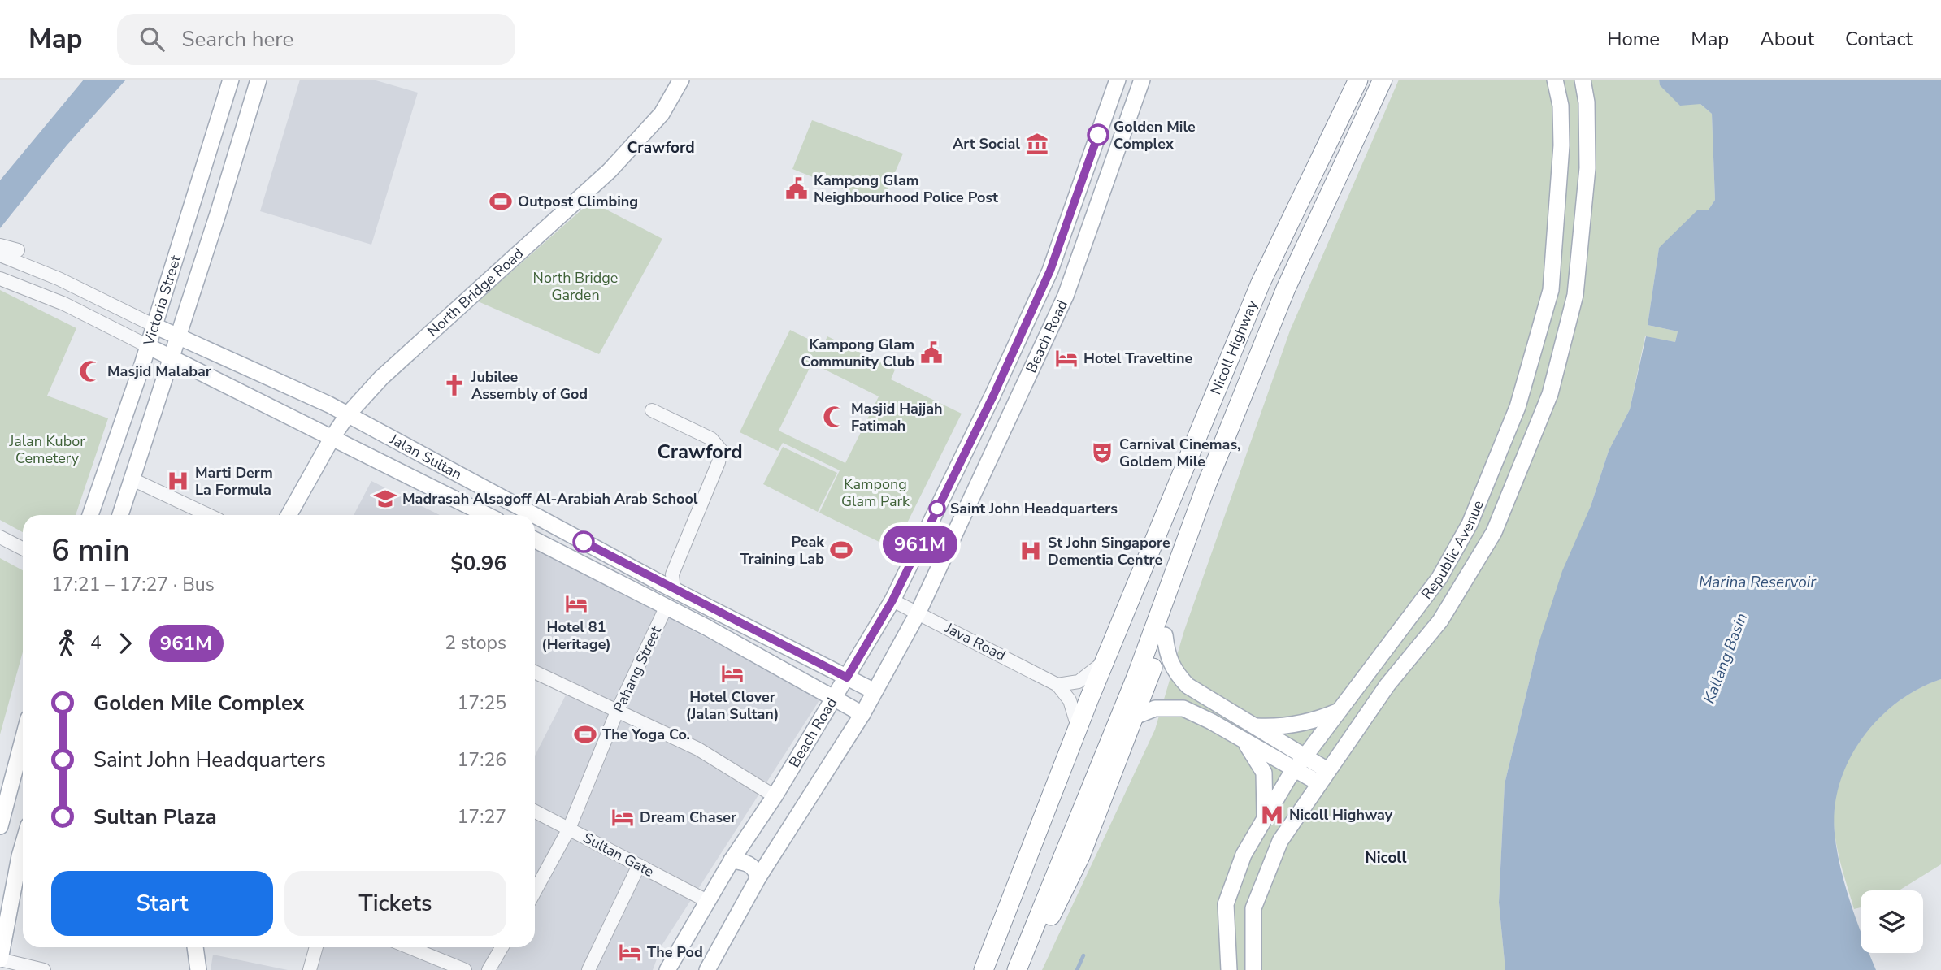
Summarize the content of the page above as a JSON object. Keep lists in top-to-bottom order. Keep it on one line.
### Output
{"streets":{"highway":["Nicoll Highway"],"main road":["North Bridge Road","Victoria Street","Beach Road","Jalan Sultan","Republic Avenue"],"street":["Java Road","Pahang Street","Sultan Gate"]},"crossings":[["North Bridge Road","Jalan Sultan"],["Victoria Street","Jalan Sultan"],["Beach Road","Jalan Sultan"],["Beach Road","Java Road"],["Beach Road","Sultan Gate"],["Jalan Sultan","Pahang Street"],["Pahang Street","Sultan Gate"]],"districts":["Crawford","Crawford","Nicoll"],"water":["Marina Reservoir","Kallang Basin"],"parks":["North Bridge Garden","Jalan Kubor Cemetery","Kampong Glam Park"],"places":{"other":["Golden Mile Complex","Saint John Headquarters"],"museum":["Art Social"],"public building":["Kampong Glam Neighbourhood Police Post","Kampong Glam Community Club"],"sports":["Outpost Climbing","Peak Training Lab","The Yoga Co."],"hotel":["Hotel Traveltine","Hotel 81 (Heritage)","Hotel Clover (Jalan Sultan)","Dream Chaser","The Pod"],"mosque":["Masjid Malabar","Masjid Hajjah Fatimah"],"church":["Jubilee Assembly of God"],"theatre":["Carnival Cinemas, Goldem Mile"],"hospital":["Marti Derm La Formula","St John Singapore Dementia Centre"],"school or university":["Madrasah Alsagoff Al-Arabiah Arab School"],"metro station":["Nicoll Highway"]},"lines":["bus line 961M"],"page":{"header":"Map","search":"Search here","nav":["Home","Map","About","Contact"],"on_map":"961M","heading":["6 min","17:21 – 17:27 · Bus","$0.96"],"legs":["4","961M","2 stops"],"list":[{"name":"Golden Mile Complex","value":"17:25"},{"name":"Saint John Headquarters","value":"17:26"},{"name":"Sultan Plaza","value":"17:27"}],"buttons":["Start","Tickets"]}}
